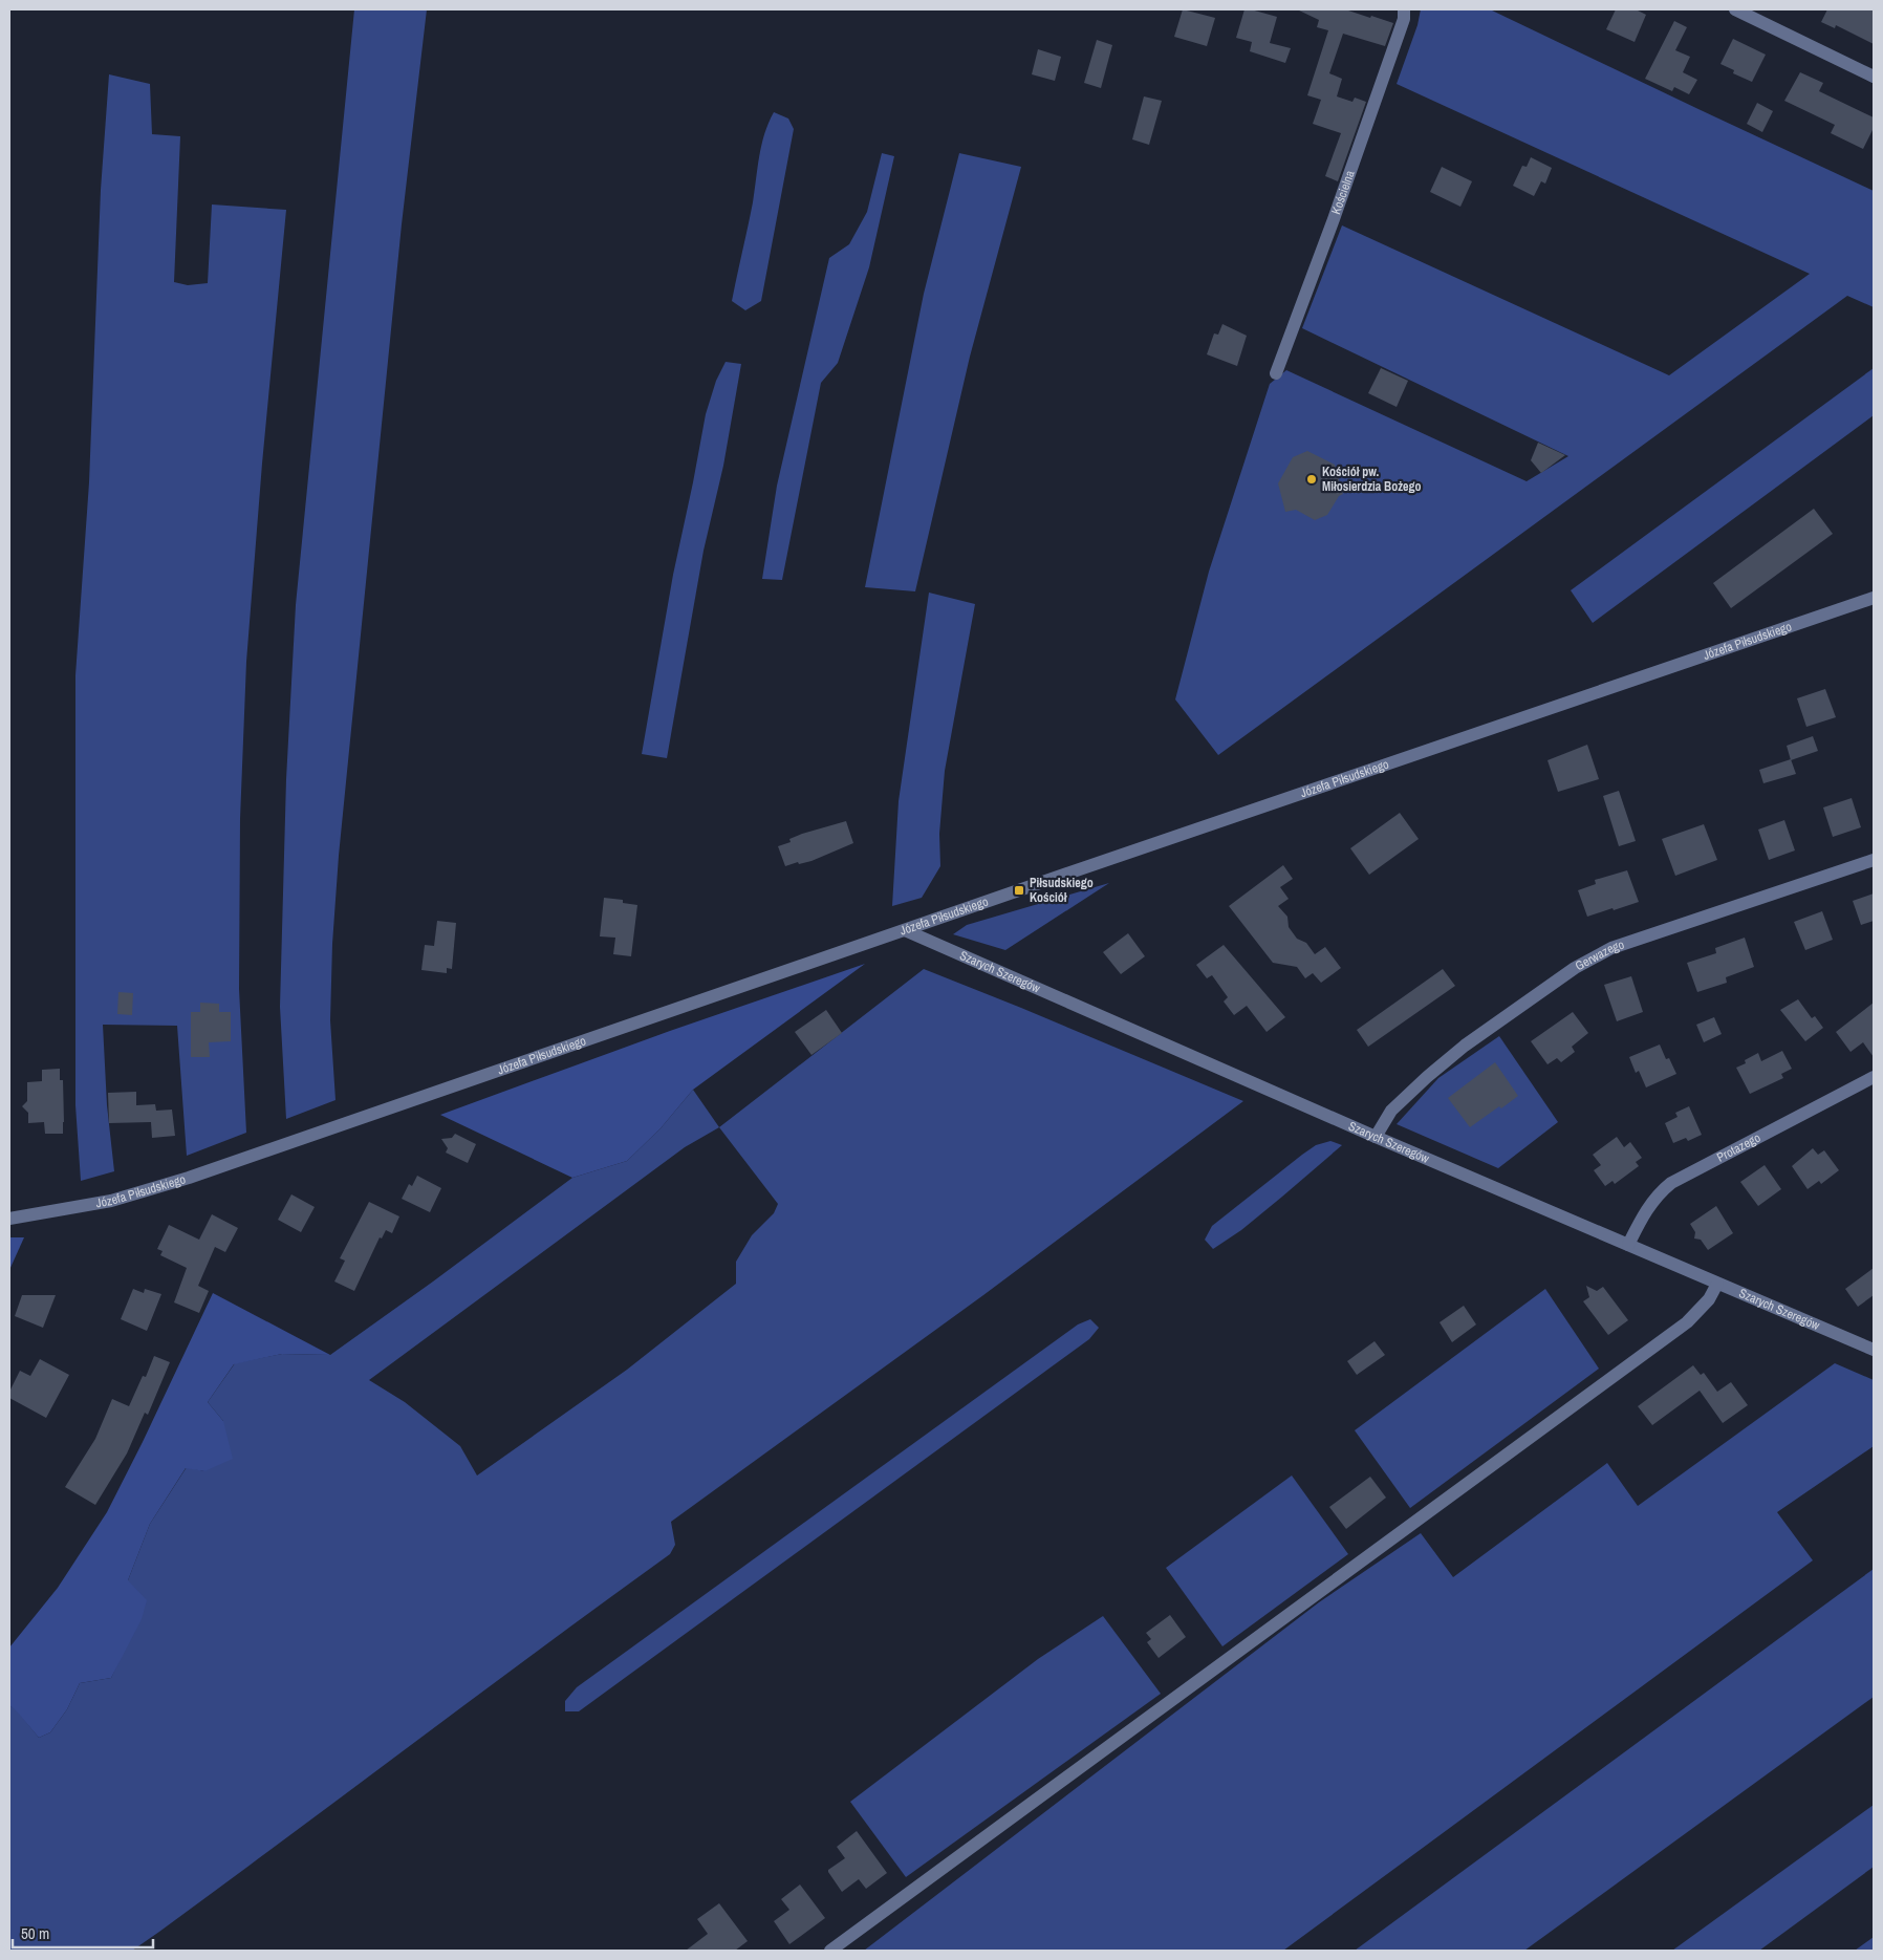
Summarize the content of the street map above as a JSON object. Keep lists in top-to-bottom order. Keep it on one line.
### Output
{"streets":{"street":["Kościelna","Józefa Piłsudskiego","Gerwazego","Szarych Szeregów","Protazego"]},"crossings":[["Józefa Piłsudskiego","Szarych Szeregów"],["Gerwazego","Szarych Szeregów"],["Szarych Szeregów","Protazego"]],"places":{"other":["Kościół pw. Miłosierdzia Bożego"],"transit":["Piłsudskiego Kościół"]},"scale_bar":"50 m"}
